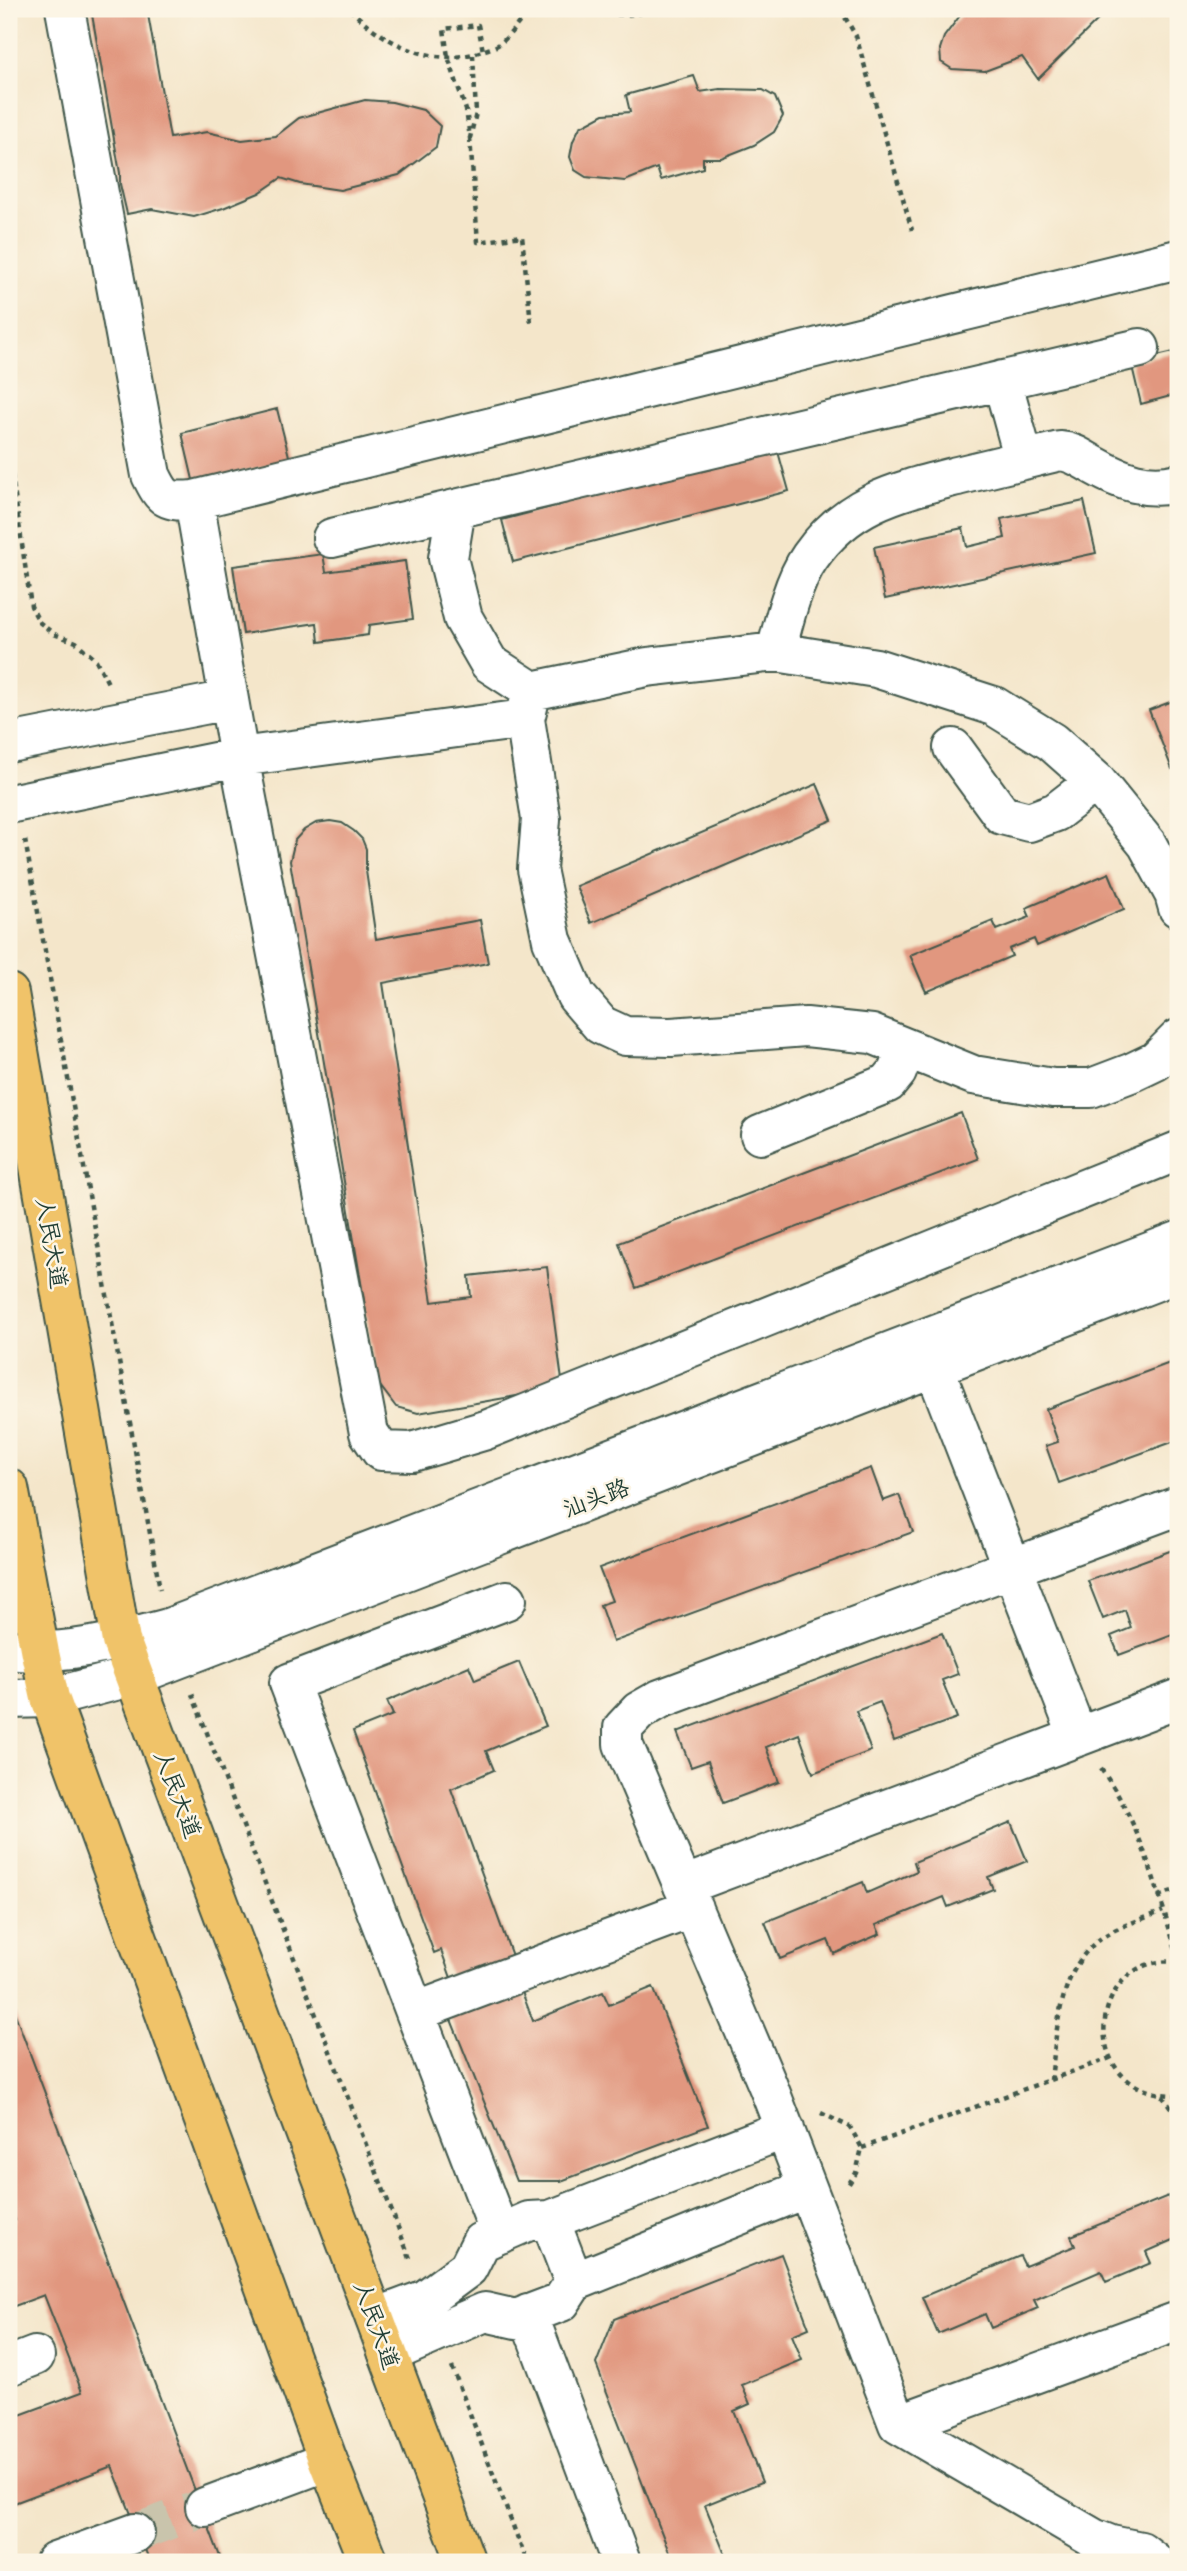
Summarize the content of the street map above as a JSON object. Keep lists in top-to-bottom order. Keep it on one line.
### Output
{"streets":{"main road":["人民大道"],"street":["汕头路"]},"crossings":[["人民大道","汕头路"]]}
